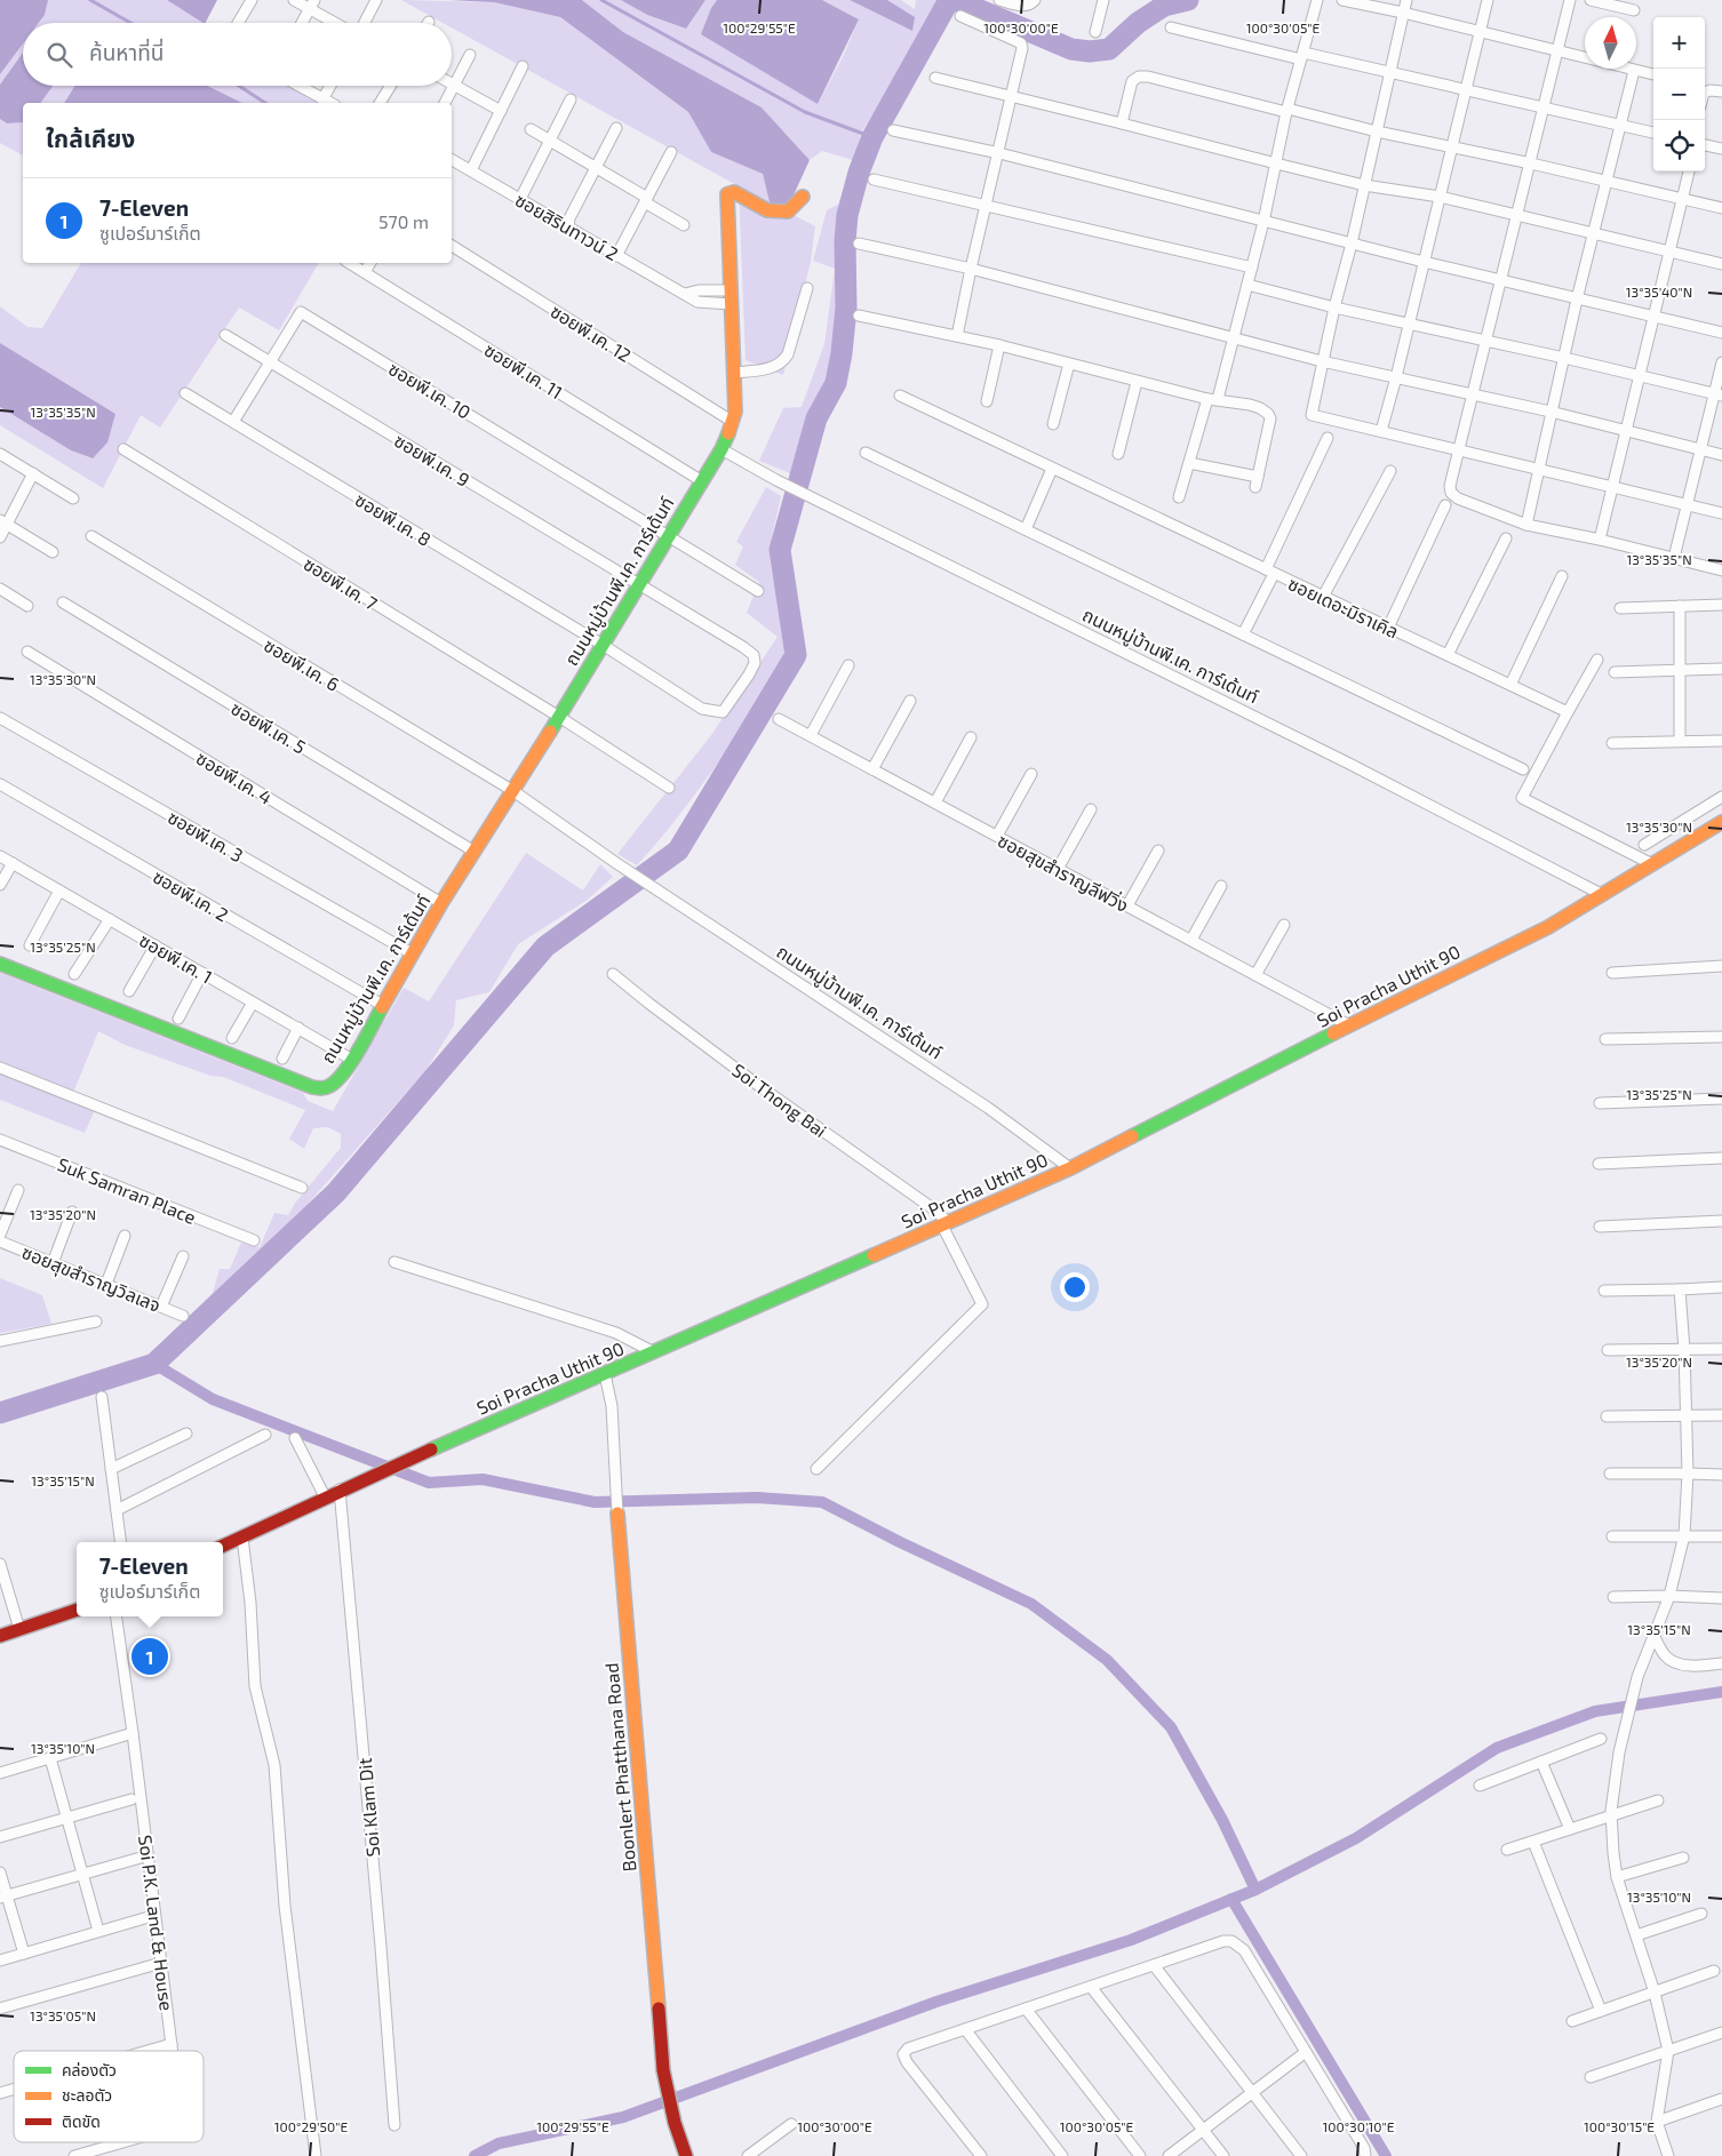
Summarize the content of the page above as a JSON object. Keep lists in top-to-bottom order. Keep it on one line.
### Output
{"streets":{"street":["ซอยสิรินทาวน์ 2","ซอยพี.เค. 12","ซอยพี.เค. 11","ซอยพี.เค. 10","ซอยพี.เค. 9","ซอยพี.เค. 8","ถนนหมู่บ้านพี.เค. การ์เด้นท์","ซอยพี.เค. 7","ซอยเดอะมิราเคิล","ซอยพี.เค. 6","ซอยพี.เค. 5","ซอยพี.เค. 4","ซอยพี.เค. 3","ซอยสุขสำราญลีฟวิ่ง","ซอยพี.เค. 2","ซอยพี.เค. 1","Soi Pracha Uthit 90","Soi Thong Bai","Suk Samran Place","ซอยสุขสำราญวิลเลจ","Boonlert Phatthana Road","Soi Klam Dit","Soi P.K. Land & House"]},"crossings":[["ซอยสิรินทาวน์ 2","ถนนหมู่บ้านพี.เค. การ์เด้นท์"],["ซอยพี.เค. 12","ถนนหมู่บ้านพี.เค. การ์เด้นท์"],["ซอยพี.เค. 11","ถนนหมู่บ้านพี.เค. การ์เด้นท์"],["ซอยพี.เค. 10","ซอยพี.เค. 9"],["ซอยพี.เค. 10","ซอยพี.เค. 8"],["ซอยพี.เค. 10","ถนนหมู่บ้านพี.เค. การ์เด้นท์"],["ซอยพี.เค. 9","ซอยพี.เค. 8"],["ซอยพี.เค. 9","ถนนหมู่บ้านพี.เค. การ์เด้นท์"],["ซอยพี.เค. 8","ถนนหมู่บ้านพี.เค. การ์เด้นท์"],["ถนนหมู่บ้านพี.เค. การ์เด้นท์","ซอยพี.เค. 7"],["ถนนหมู่บ้านพี.เค. การ์เด้นท์","ซอยพี.เค. 6"],["ถนนหมู่บ้านพี.เค. การ์เด้นท์","ซอยพี.เค. 5"],["ถนนหมู่บ้านพี.เค. การ์เด้นท์","ซอยพี.เค. 4"],["ถนนหมู่บ้านพี.เค. การ์เด้นท์","ซอยพี.เค. 3"],["ถนนหมู่บ้านพี.เค. การ์เด้นท์","ซอยพี.เค. 2"],["ถนนหมู่บ้านพี.เค. การ์เด้นท์","ซอยพี.เค. 1"],["ถนนหมู่บ้านพี.เค. การ์เด้นท์","Soi Pracha Uthit 90"],["ซอยสุขสำราญลีฟวิ่ง","Soi Pracha Uthit 90"],["Soi Pracha Uthit 90","Soi Thong Bai"],["Soi Pracha Uthit 90","Boonlert Phatthana Road"],["Soi Pracha Uthit 90","Soi Klam Dit"]],"legend":["คล่องตัว","ชะลอตัว","ติดขัด"],"north":"top","page":{"map_buttons":["+","−"],"search":"ค้นหาที่นี่","heading":"ใกล้เคียง","list":[{"mark":"1","name":"7-Eleven","note":"ซูเปอร์มาร์เก็ต","value":"570 m"}],"popup":["7-Eleven","ซูเปอร์มาร์เก็ต"],"pins":"1"},"coordinates":["100°29'55\"E","100°30'00\"E","100°30'05\"E","13°35'40\"N","13°35'35\"N","13°35'30\"N","13°35'25\"N","13°35'20\"N","13°35'15\"N","13°35'10\"N","13°35'05\"N","100°29'50\"E","100°30'10\"E","100°30'15\"E"]}
